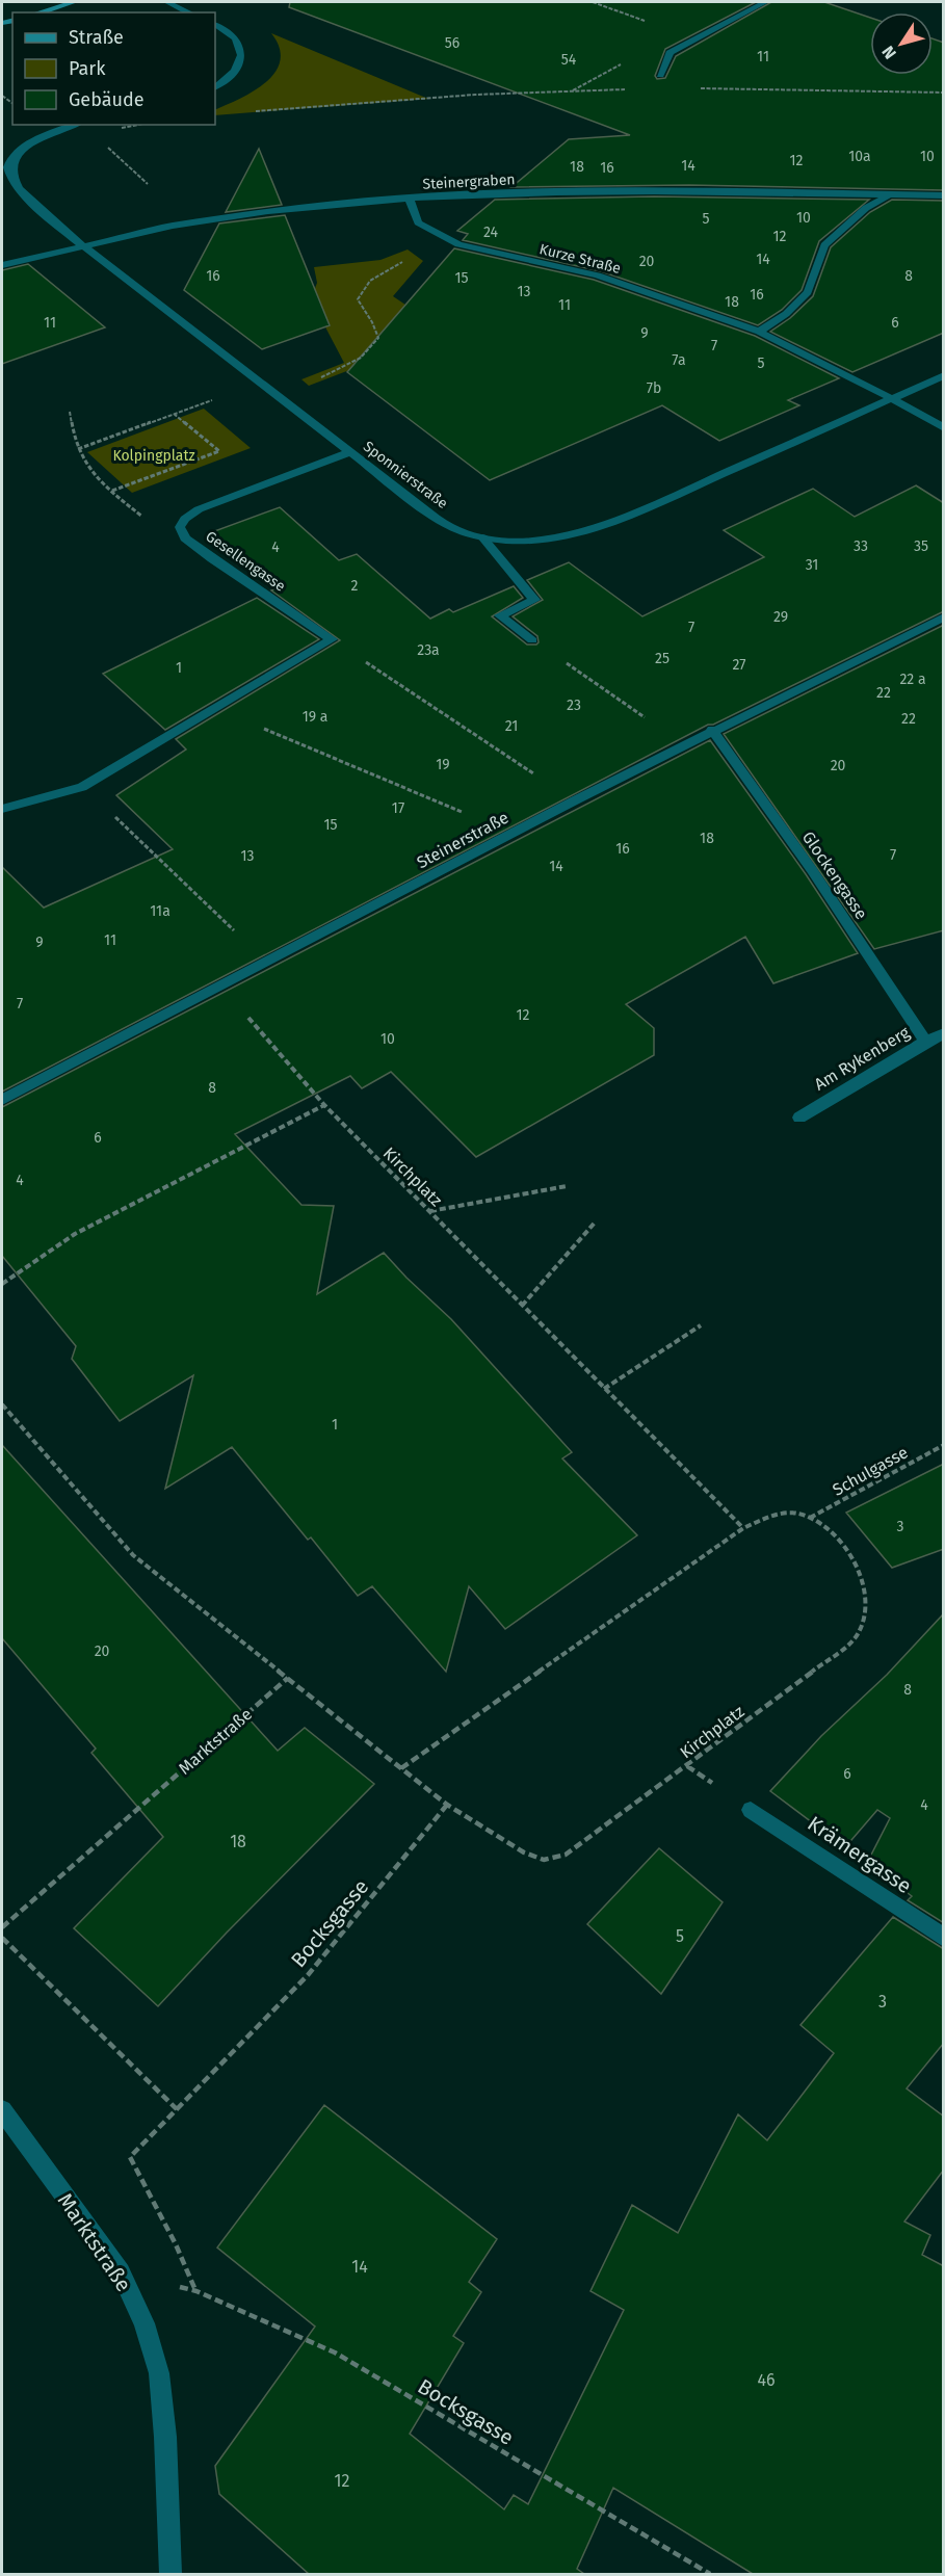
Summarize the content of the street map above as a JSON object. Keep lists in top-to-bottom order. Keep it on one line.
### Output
{"streets":{"street":["Steinergraben","Kurze Straße","Sponnierstraße","Gesellengasse","Steinerstraße","Glockengasse","Am Rykenberg","Marktstraße","Krämergasse"],"path":["Kirchplatz","Schulgasse","Bocksgasse"]},"crossings":[["Steinergraben","Kurze Straße"],["Steinergraben","Sponnierstraße"],["Kurze Straße","Sponnierstraße"],["Sponnierstraße","Gesellengasse"],["Steinerstraße","Glockengasse"],["Steinerstraße","Kirchplatz"],["Glockengasse","Am Rykenberg"],["Kirchplatz","Schulgasse"],["Kirchplatz","Marktstraße"],["Kirchplatz","Bocksgasse"],["Marktstraße","Bocksgasse"]],"parks":["Kolpingplatz"],"house_numbers":["56","11","54","10a","10","12","14","18","16","10","5","24","12","14","20","16","8","15","13","16","18","11","11","6","9","7","7a","5","7b","33","35","4","31","2","29","7","23a","25","27","1","22 a","22","23","19 a","22","21","19","20","17","15","18","16","7","13","14","11a","11","9","7","12","10","8","6","4","1","3","20","8","6","4","18","5","3","14","46","12"],"legend":["Straße","Park","Gebäude"],"north":"bottom left"}
